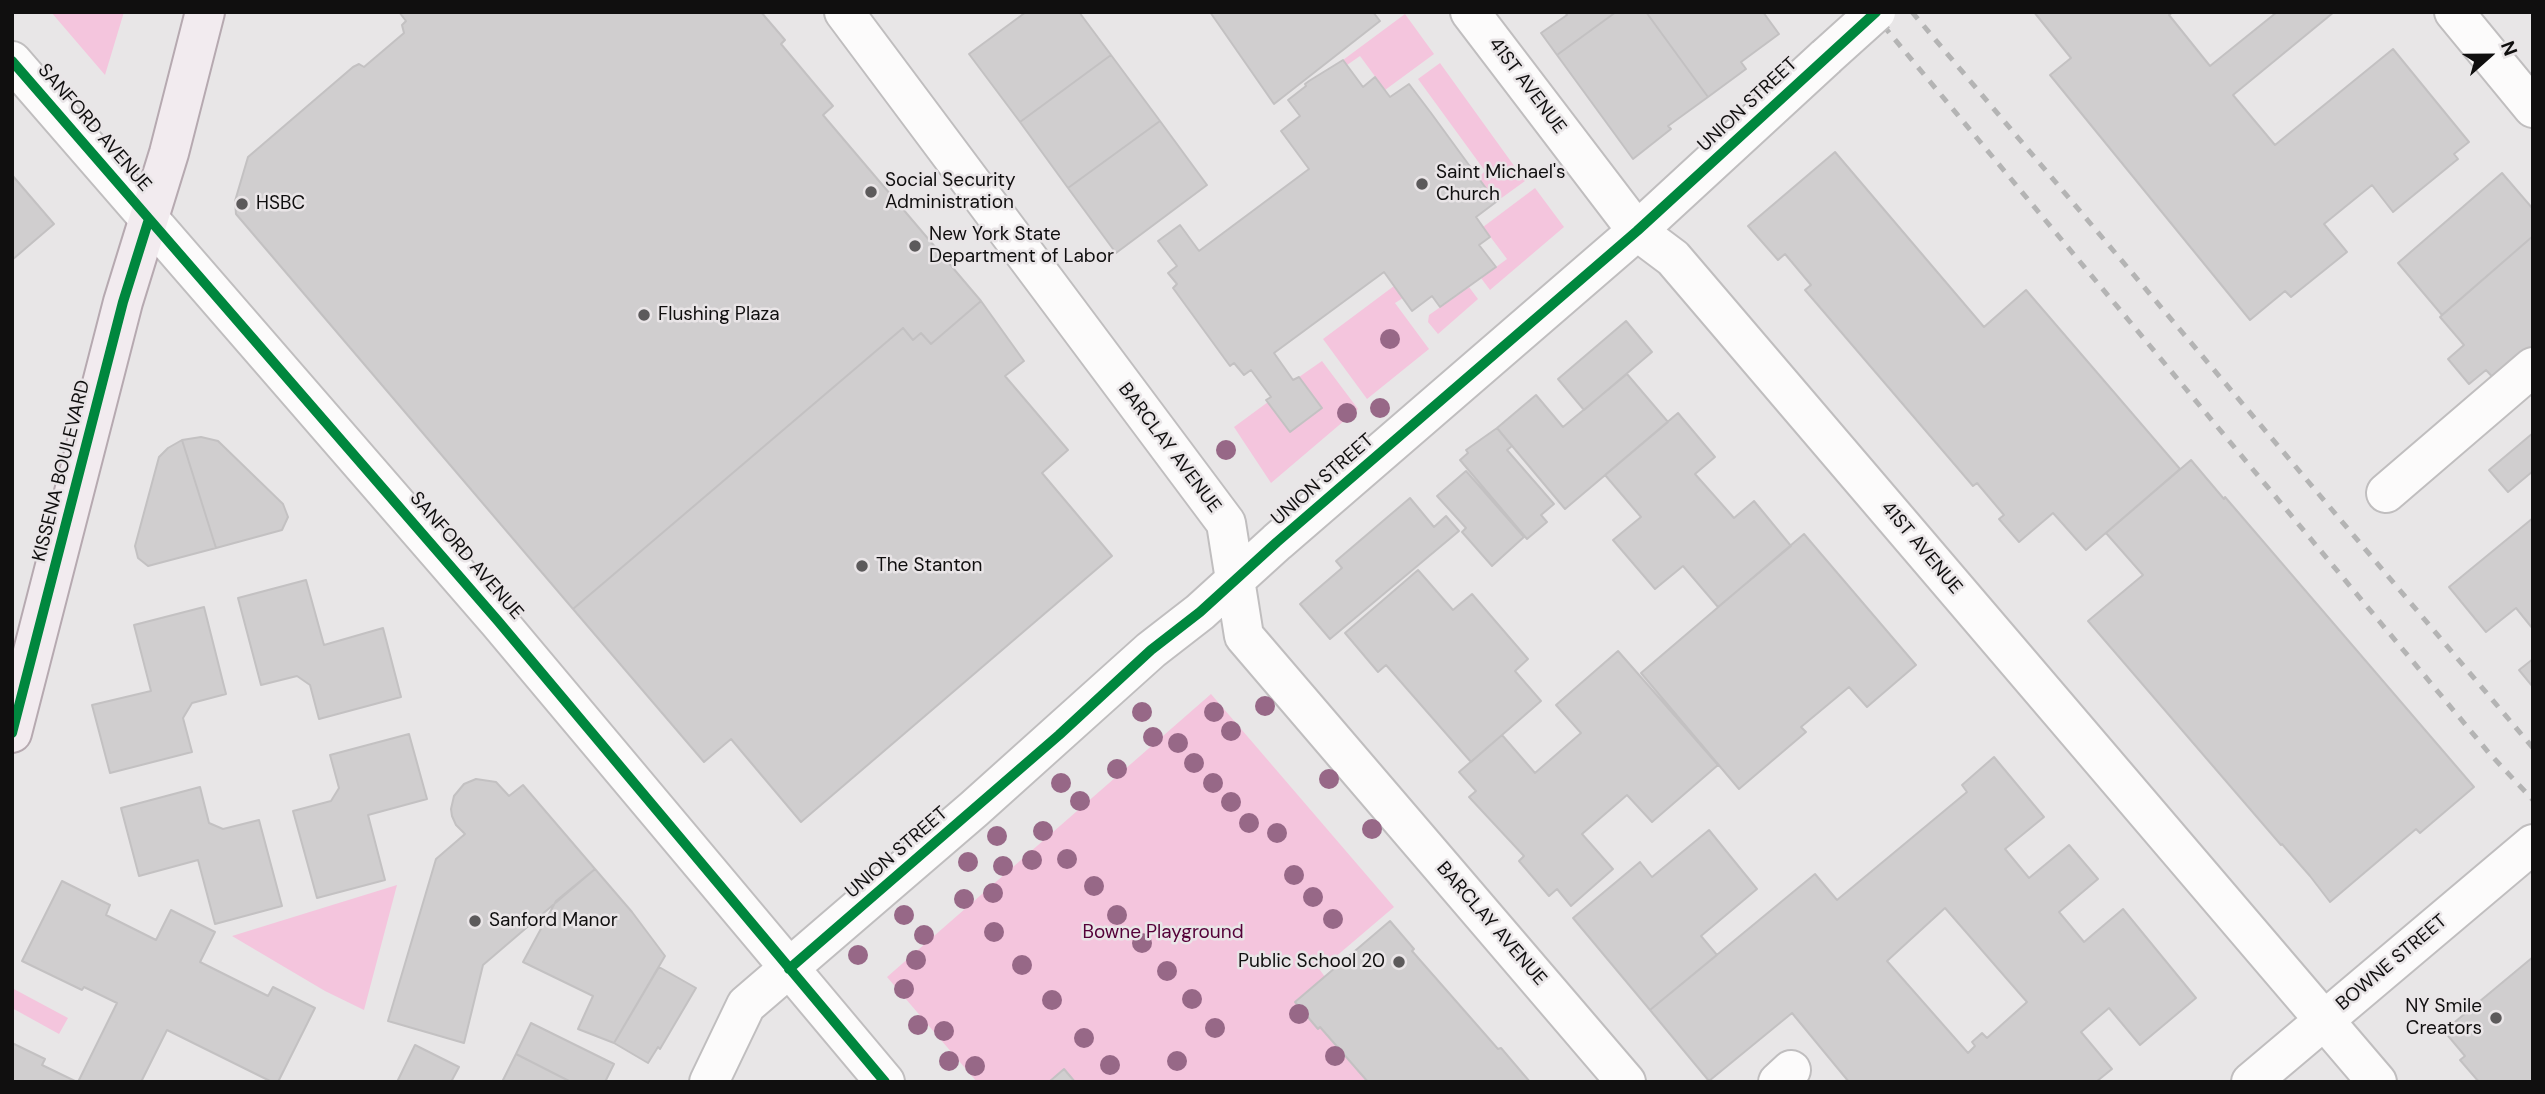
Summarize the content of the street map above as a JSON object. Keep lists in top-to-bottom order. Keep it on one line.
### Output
{"streets":{"main road":["KISSENA BOULEVARD"],"street":["41ST AVENUE","UNION STREET","SANFORD AVENUE","BARCLAY AVENUE","BOWNE STREET"]},"crossings":[["41ST AVENUE","UNION STREET"],["41ST AVENUE","BOWNE STREET"],["UNION STREET","SANFORD AVENUE"],["UNION STREET","BARCLAY AVENUE"],["SANFORD AVENUE","KISSENA BOULEVARD"]],"parks":["Bowne Playground"],"places":["Saint Michael's Church","Social Security Administration","HSBC","New York State Department of Labor","Flushing Plaza","The Stanton","Sanford Manor","Public School 20","NY Smile Creators"],"north":"right"}
